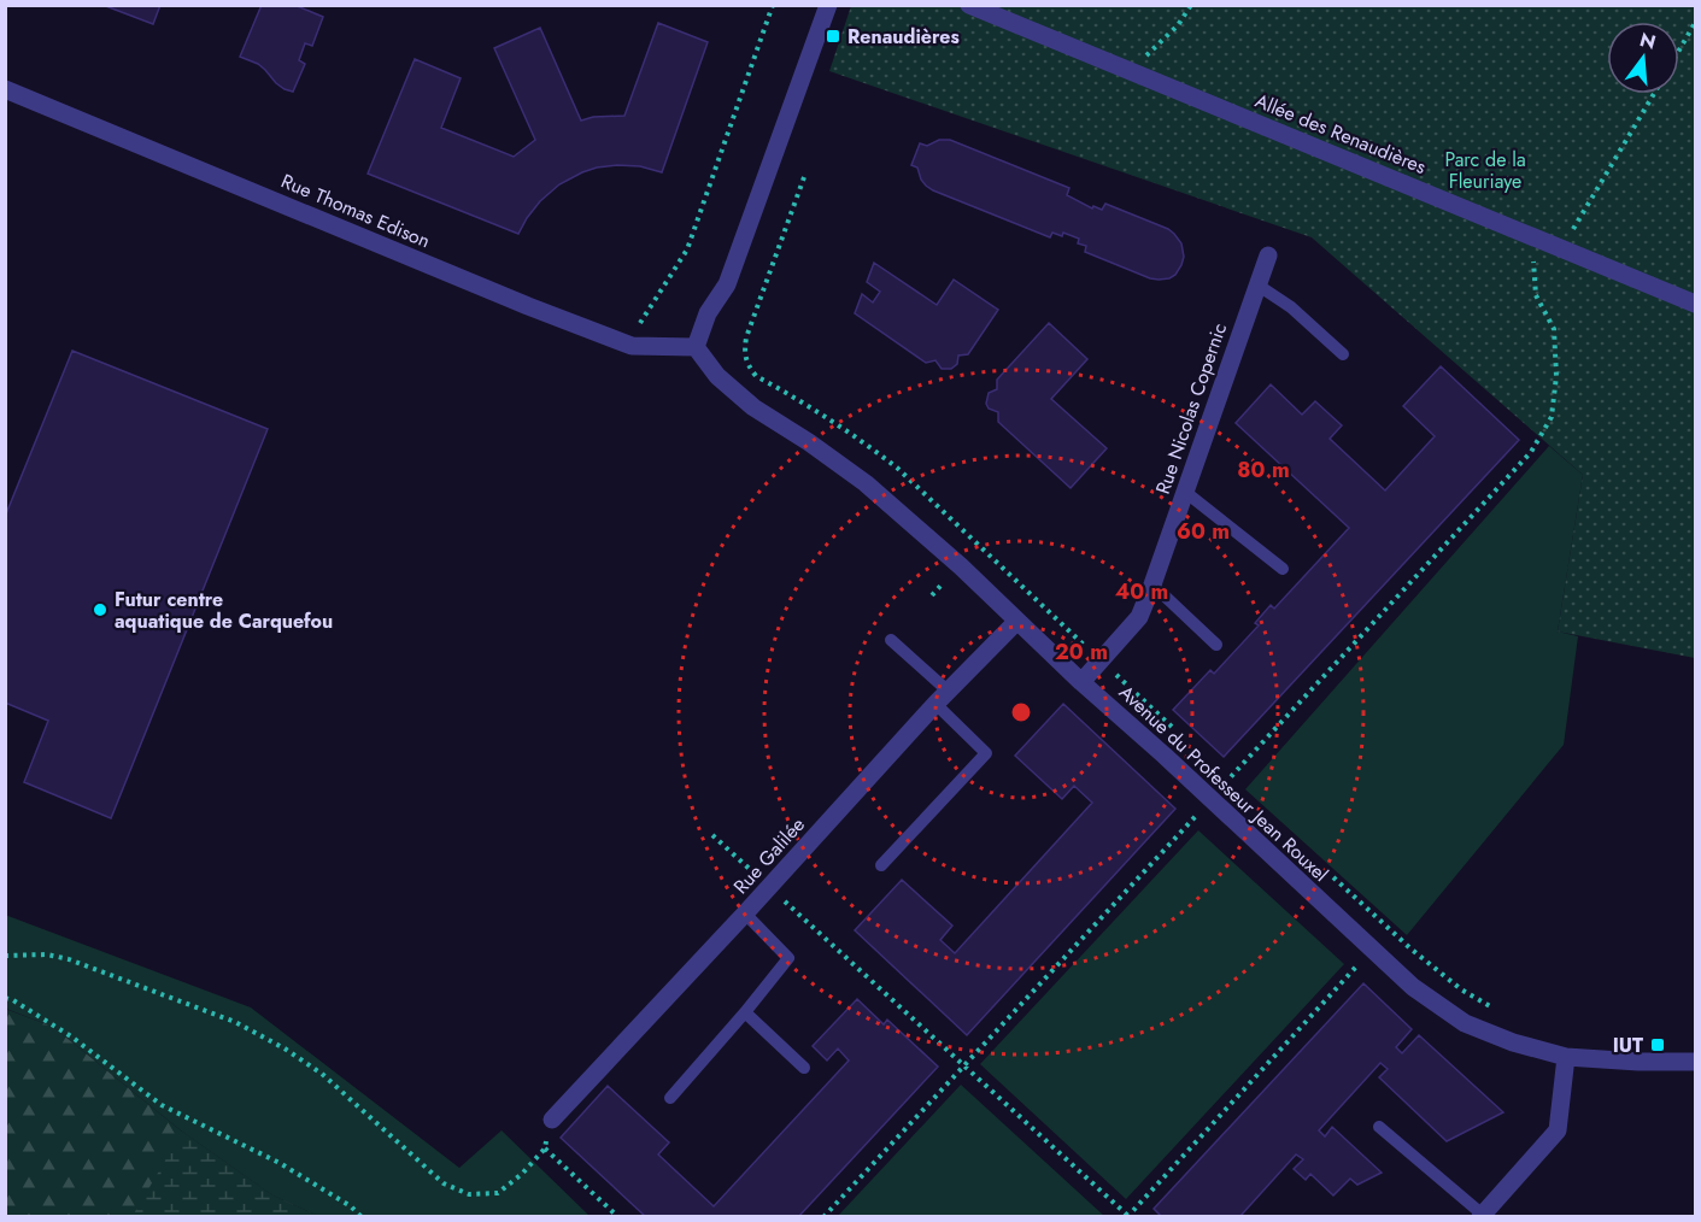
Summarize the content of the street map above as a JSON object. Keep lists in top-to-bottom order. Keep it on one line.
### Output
{"streets":{"street":["Allée des Renaudières","Rue Thomas Edison","Rue Nicolas Copernic","Avenue du Professeur Jean Rouxel","Rue Galilée"]},"crossings":[["Rue Thomas Edison","Avenue du Professeur Jean Rouxel"],["Rue Nicolas Copernic","Avenue du Professeur Jean Rouxel"],["Avenue du Professeur Jean Rouxel","Rue Galilée"]],"parks":["Parc de la Fleuriaye"],"places":{"transit":["Renaudières","IUT"],"other":["Futur centre aquatique de Carquefou"]},"north":"top","rings":["80 m","60 m","40 m","20 m"]}
